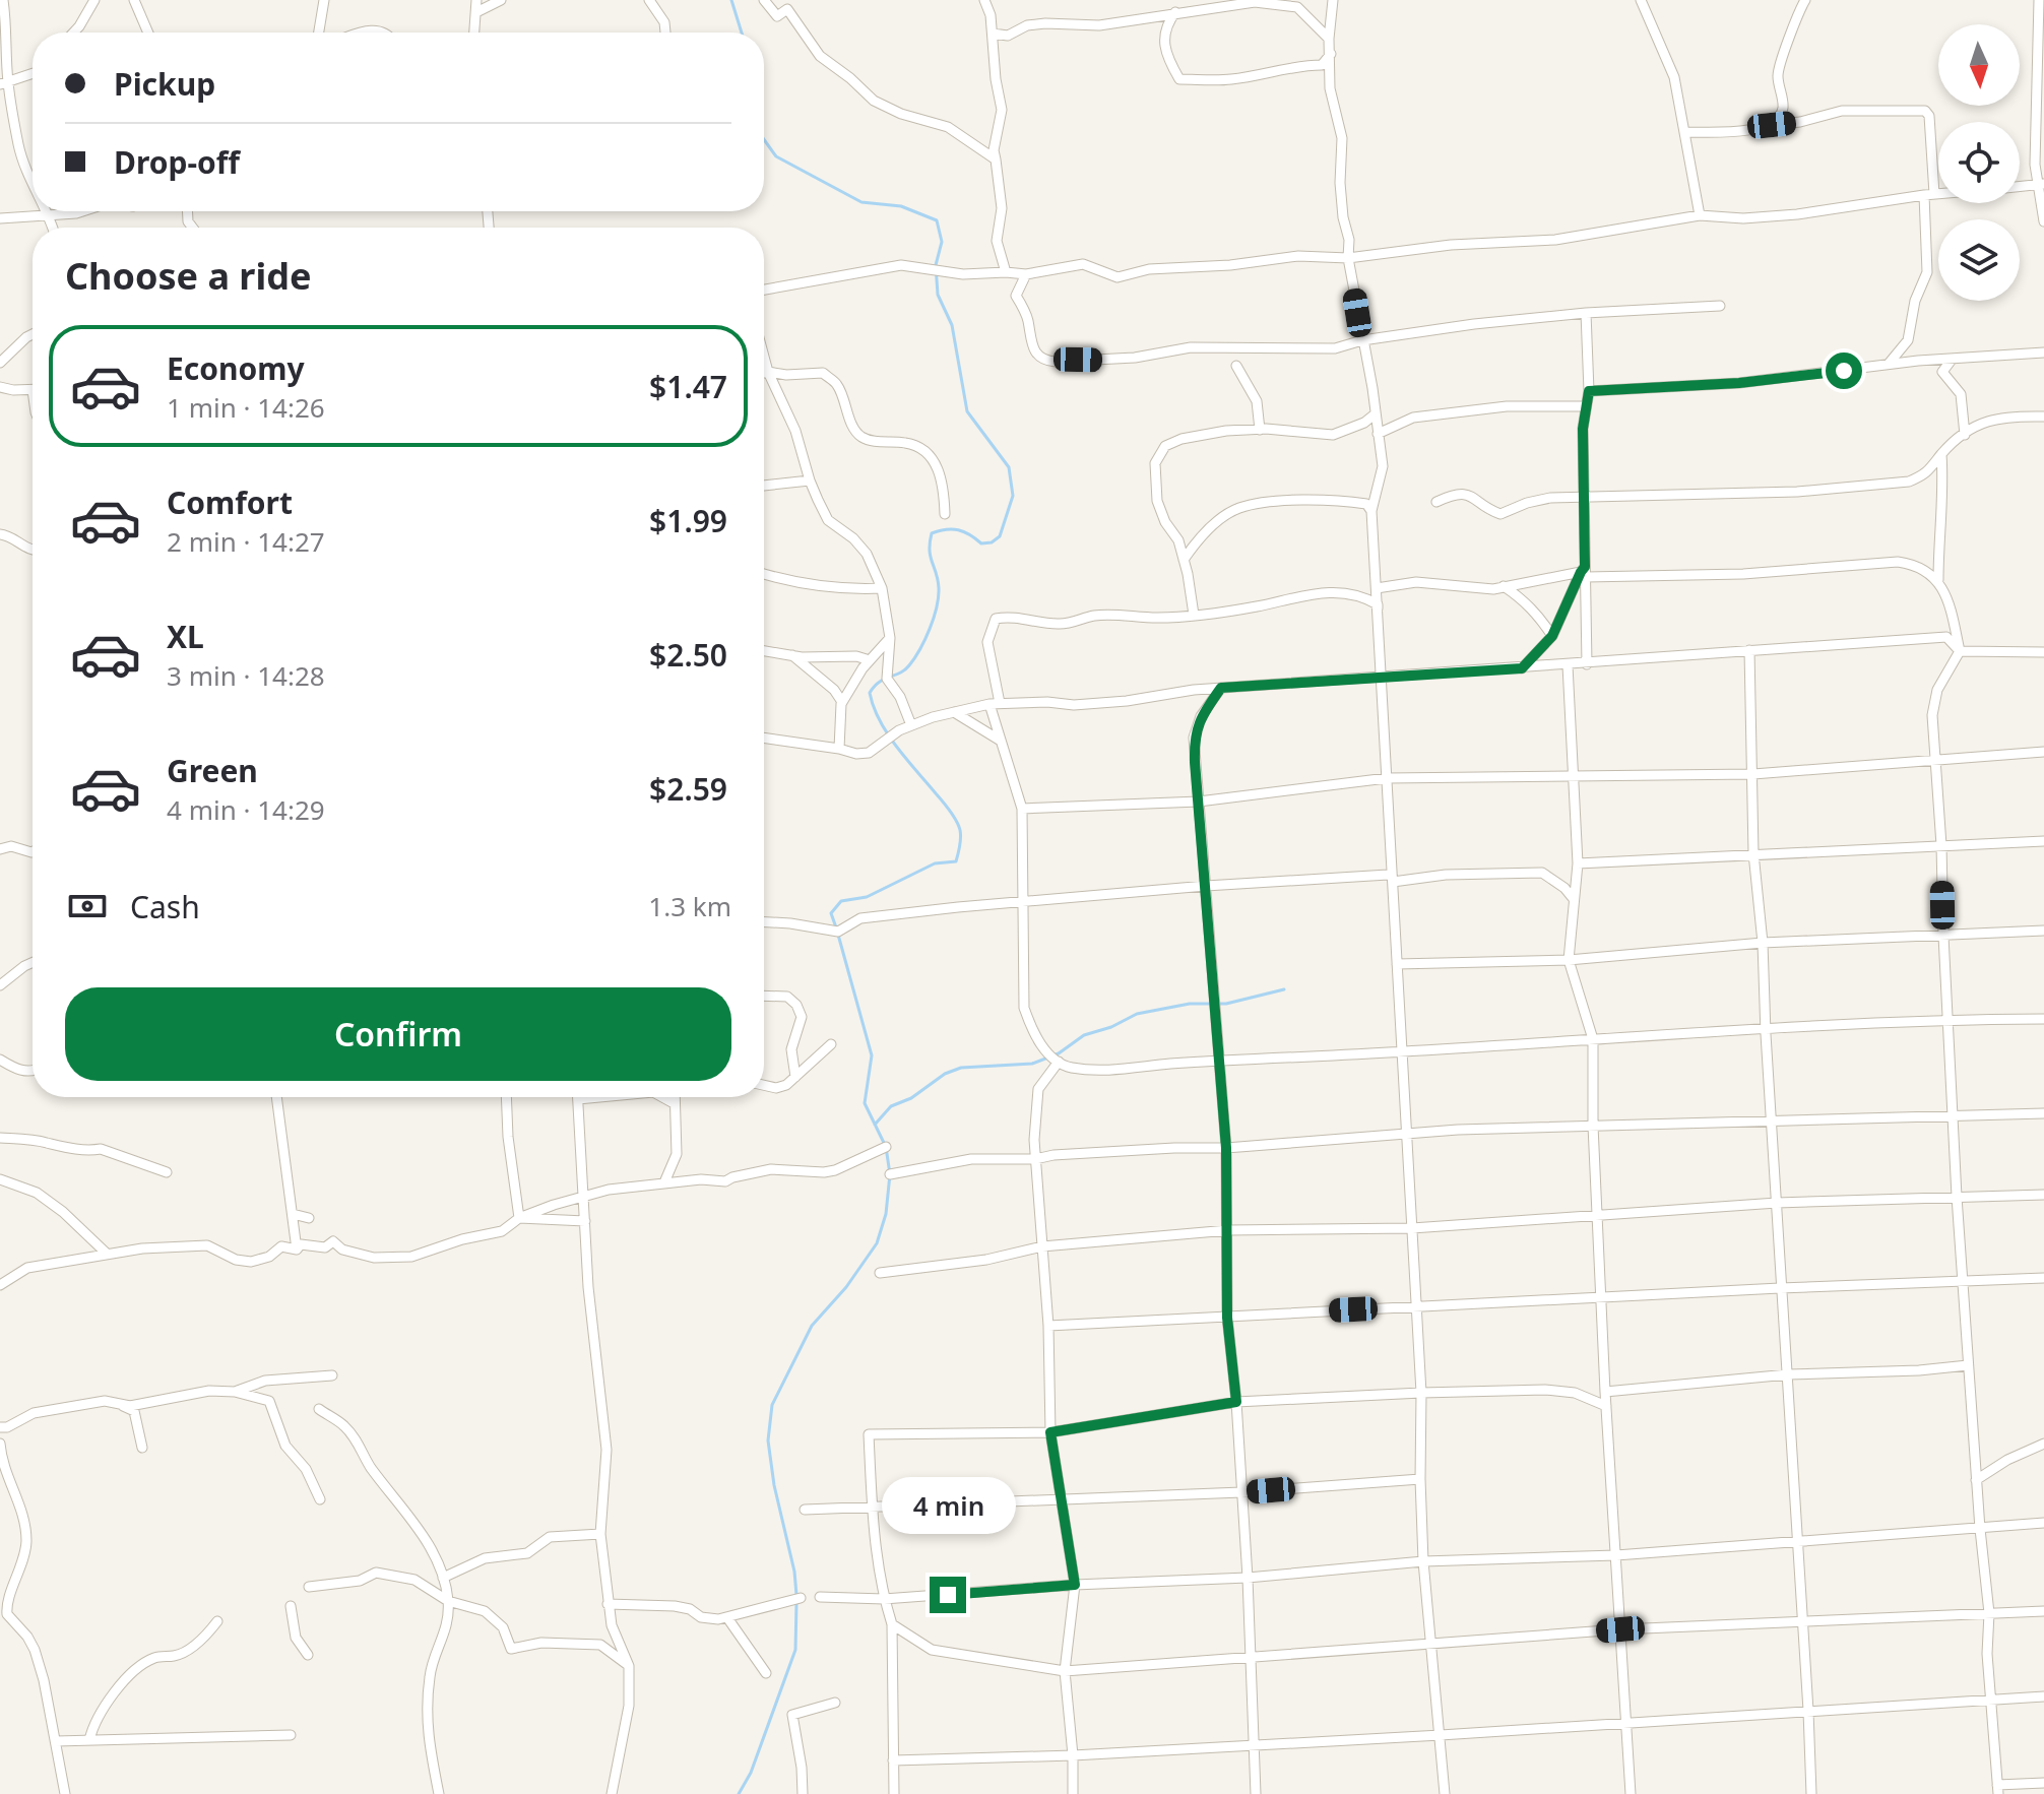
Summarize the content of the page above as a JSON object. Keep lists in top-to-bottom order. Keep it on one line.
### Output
{"north":"bottom","page":{"banner":["Pickup","Drop-off"],"heading":"Choose a ride","list":[{"name":"Economy","note":"1 min · 14:26","value":"$1.47"},{"name":"Comfort","note":"2 min · 14:27","value":"$1.99"},{"name":"XL","note":"3 min · 14:28","value":"$2.50"},{"name":"Green","note":"4 min · 14:29","value":"$2.59"}],"pay":["Cash","1.3 km"],"buttons":"Confirm","bubble":"4 min"}}
